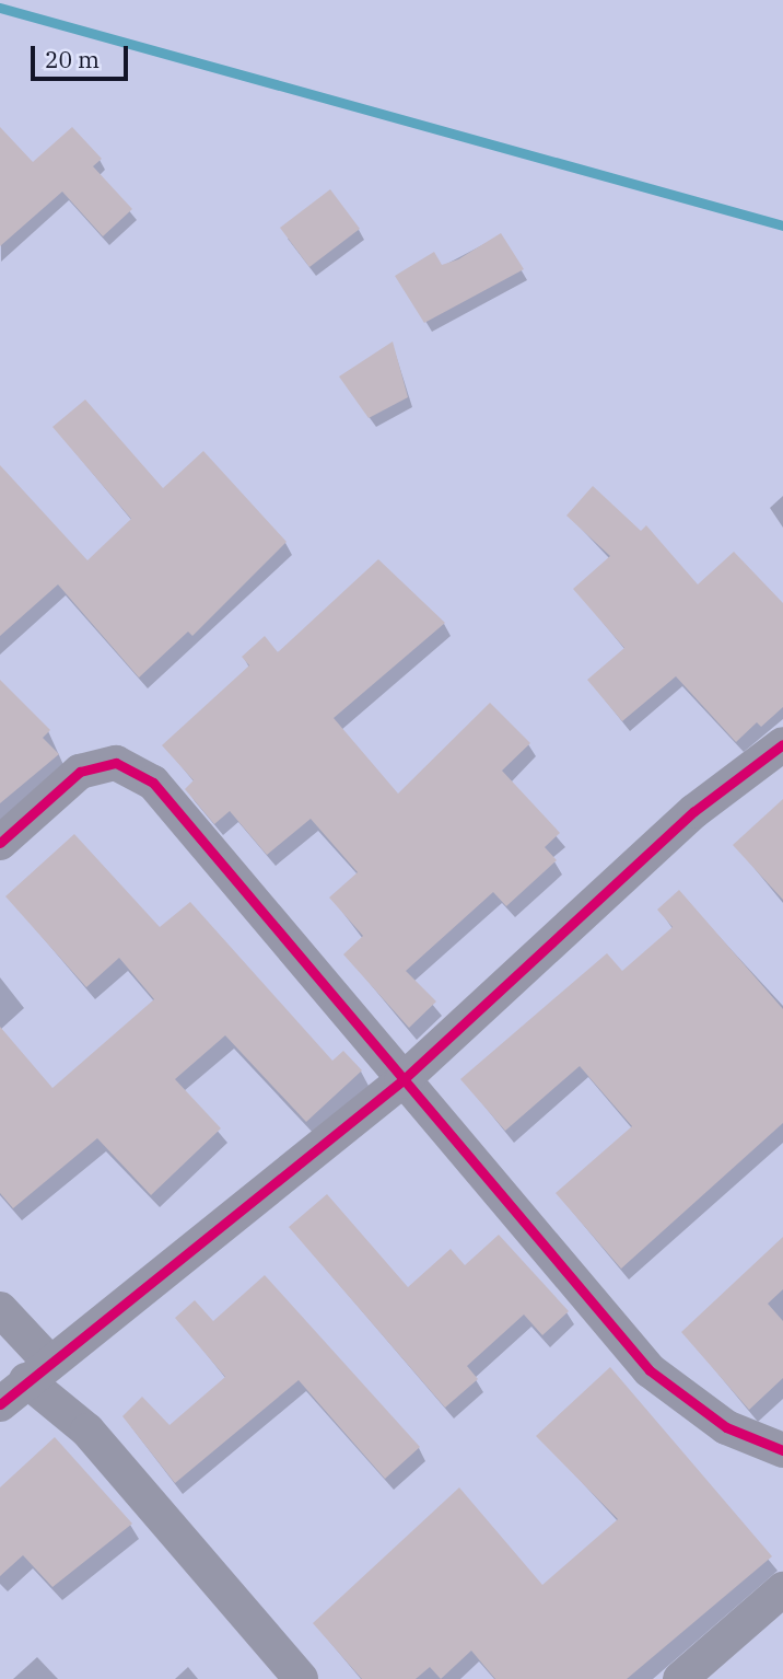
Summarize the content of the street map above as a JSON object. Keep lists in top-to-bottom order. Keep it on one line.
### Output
{"scale_bar":"20 m"}
